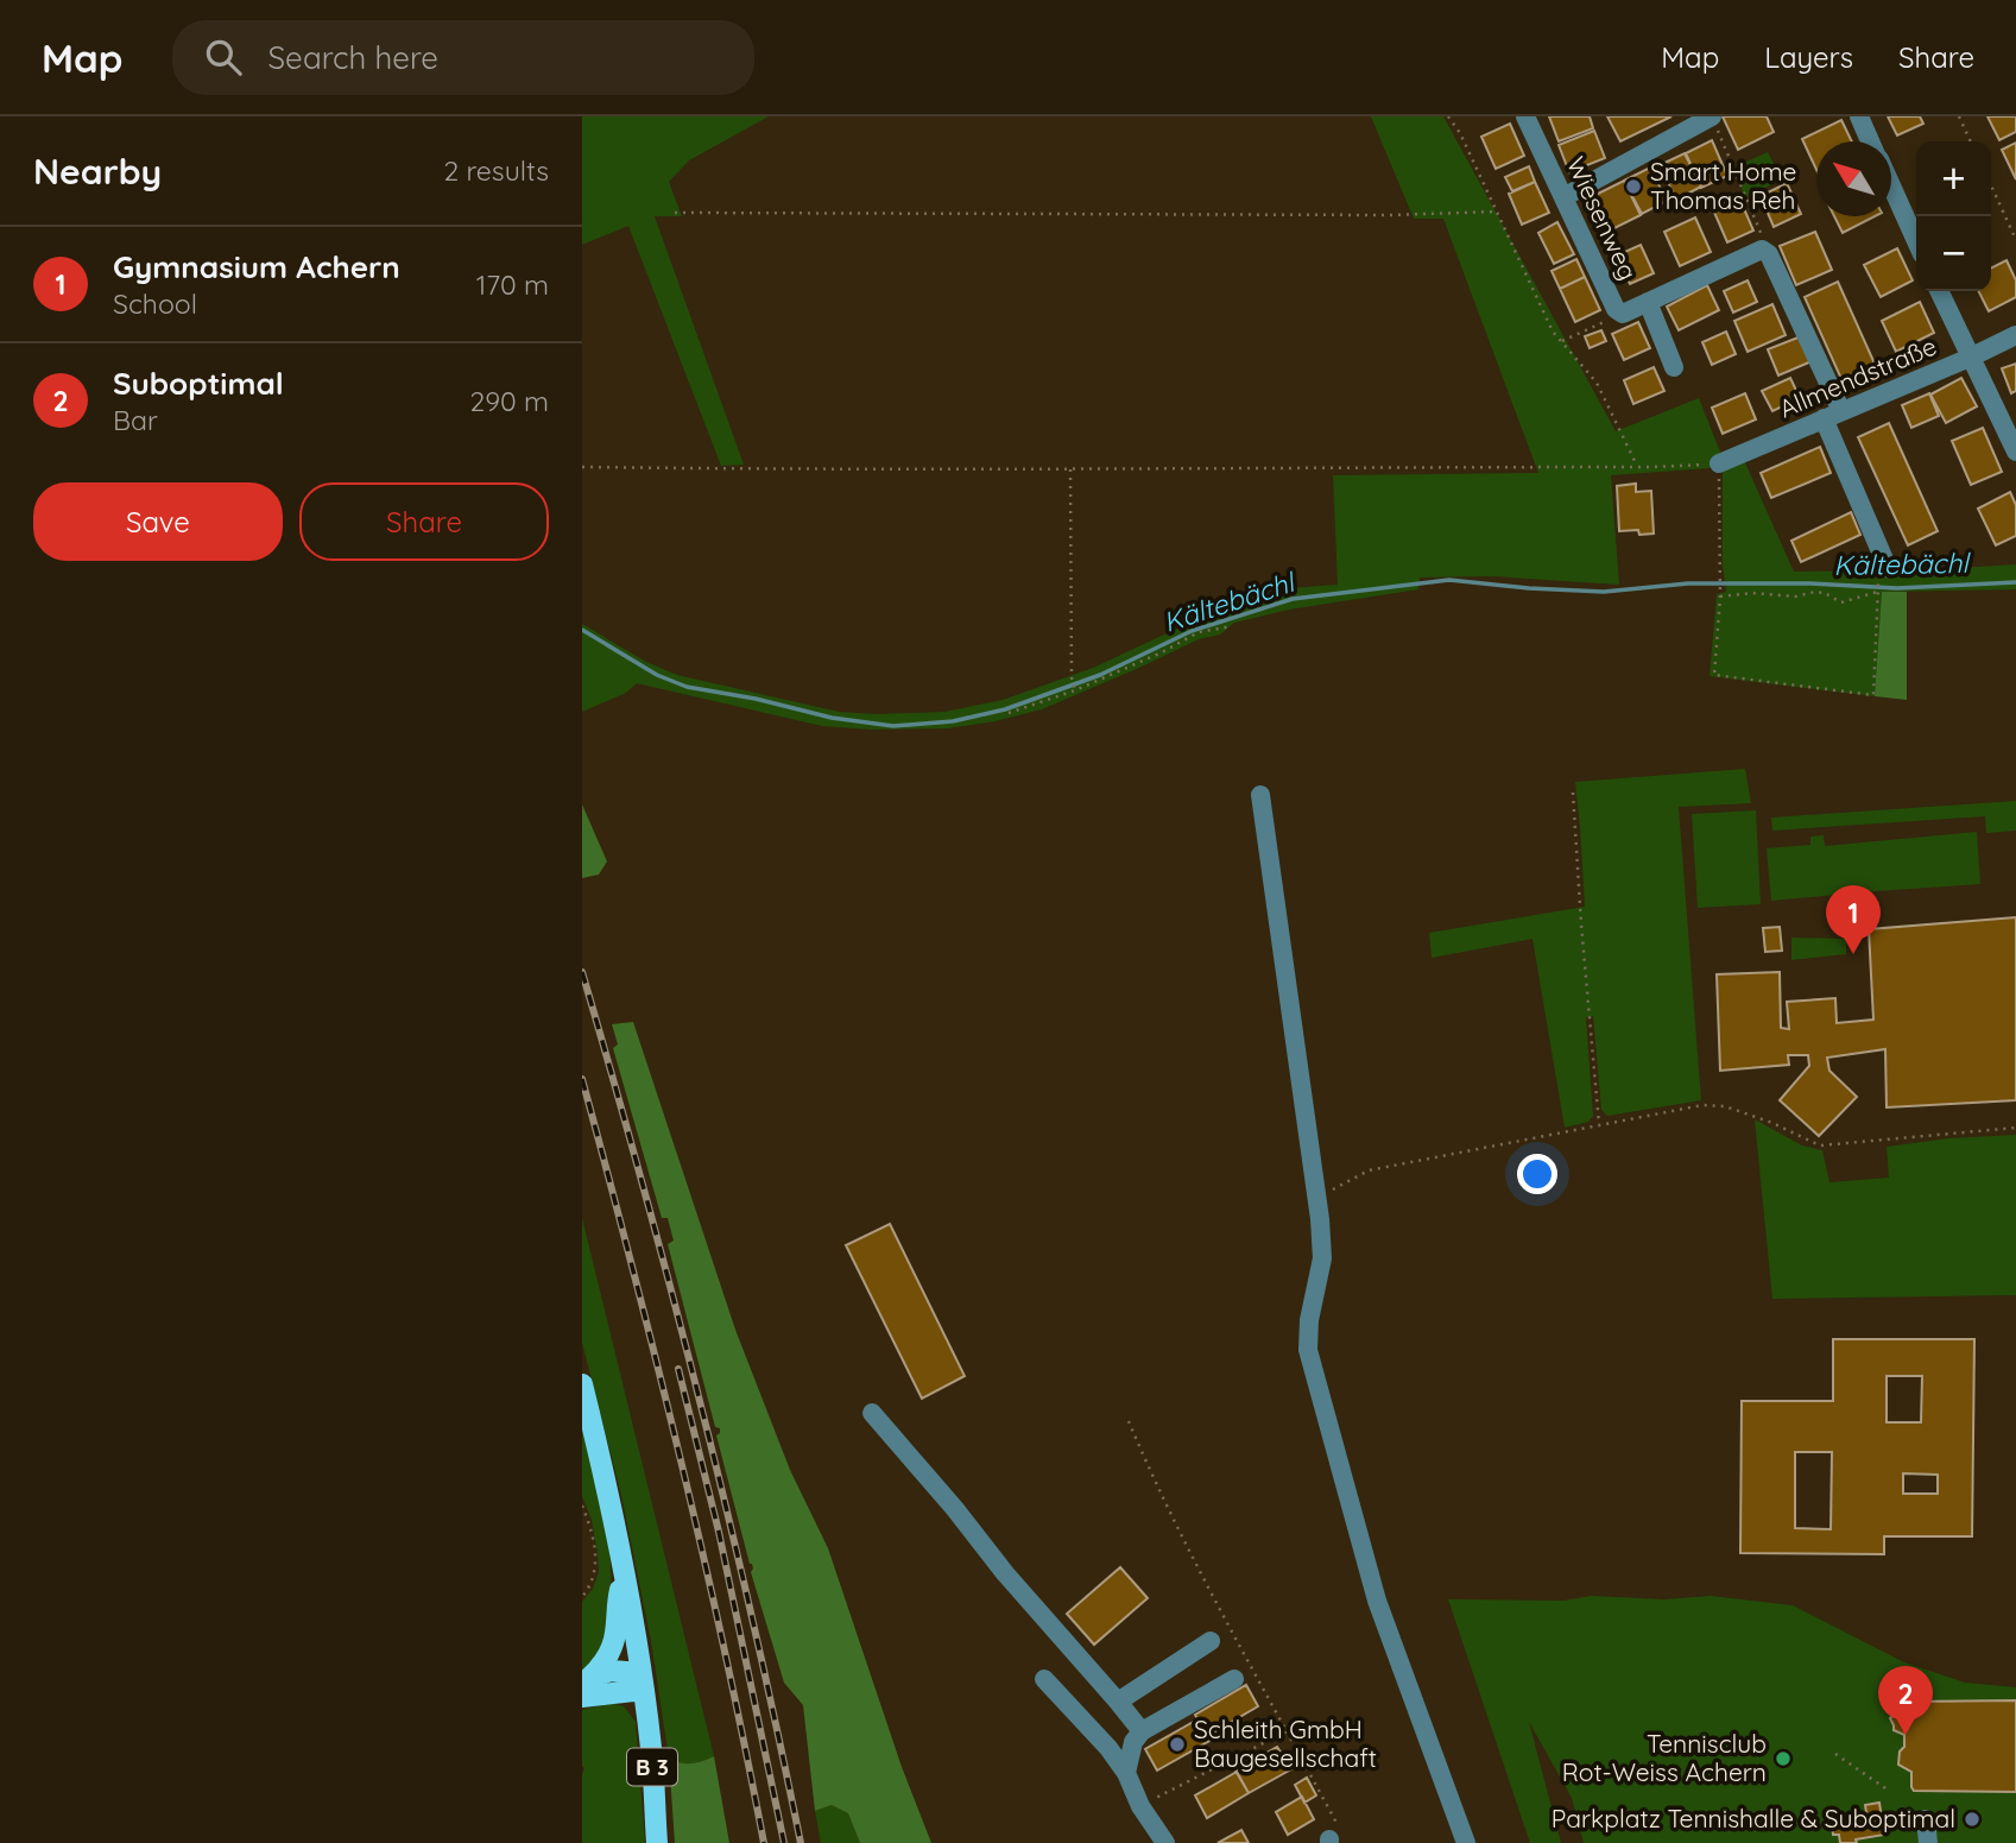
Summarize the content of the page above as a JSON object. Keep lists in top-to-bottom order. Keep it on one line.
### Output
{"streets":{"main road":["B 3"],"street":["Wiesenweg","Allmendstraße"]},"water":["Kältebächl"],"places":["Smart Home Thomas Reh","Schleith GmbH Baugesellschaft","Tennisclub Rot-Weiss Achern","Parkplatz Tennishalle & Suboptimal"],"north":"top left","page":{"header":"Map","search":"Search here","nav":["Map","Layers","Share"],"heading":["Nearby","2 results"],"map_buttons":["+","−"],"list":[{"mark":"1","name":"Gymnasium Achern","note":"School","value":"170 m"},{"mark":"2","name":"Suboptimal","note":"Bar","value":"290 m"}],"buttons":["Save","Share"],"pins":["1","2"]}}
